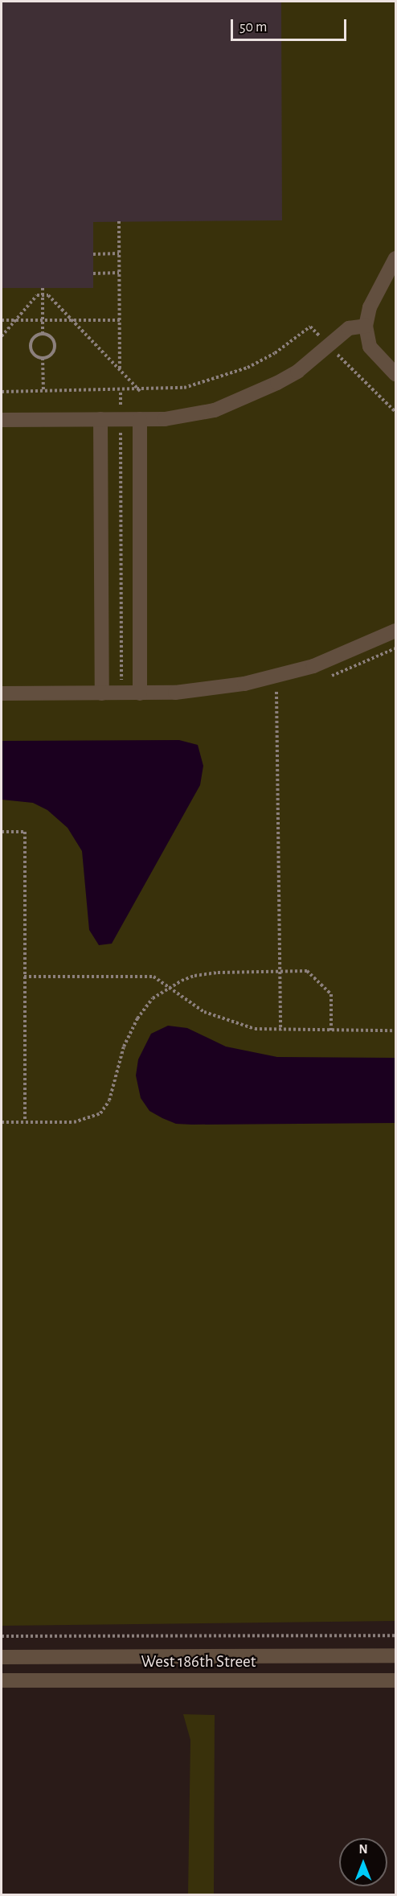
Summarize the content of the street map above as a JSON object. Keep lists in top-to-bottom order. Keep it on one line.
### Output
{"streets":{"street":["West 186th Street"]},"scale_bar":"50 m","north":"top"}
